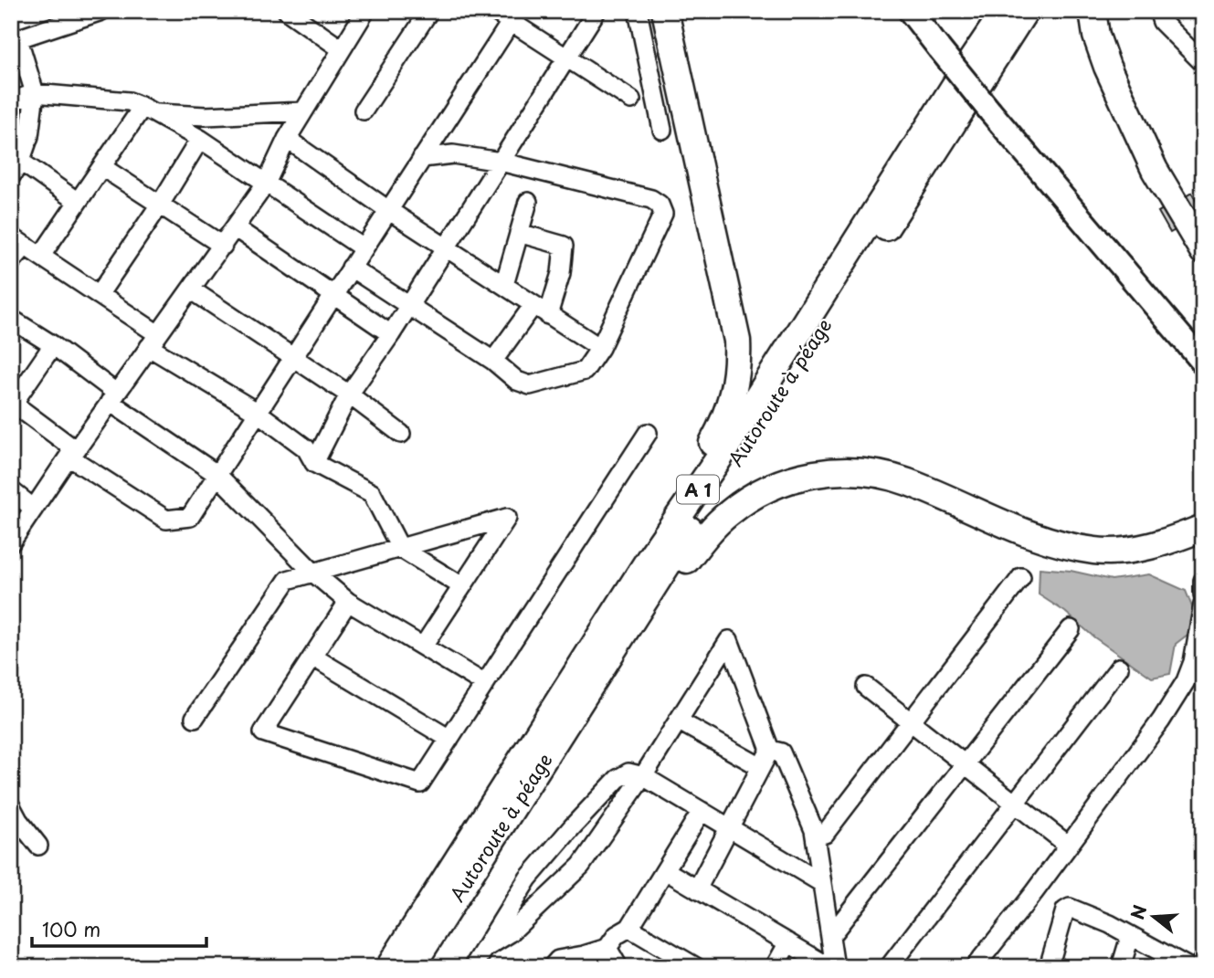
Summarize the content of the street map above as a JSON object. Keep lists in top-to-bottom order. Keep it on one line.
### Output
{"streets":{"highway":["Autoroute à péage","A 1"]},"scale_bar":"100 m","north":"left"}
